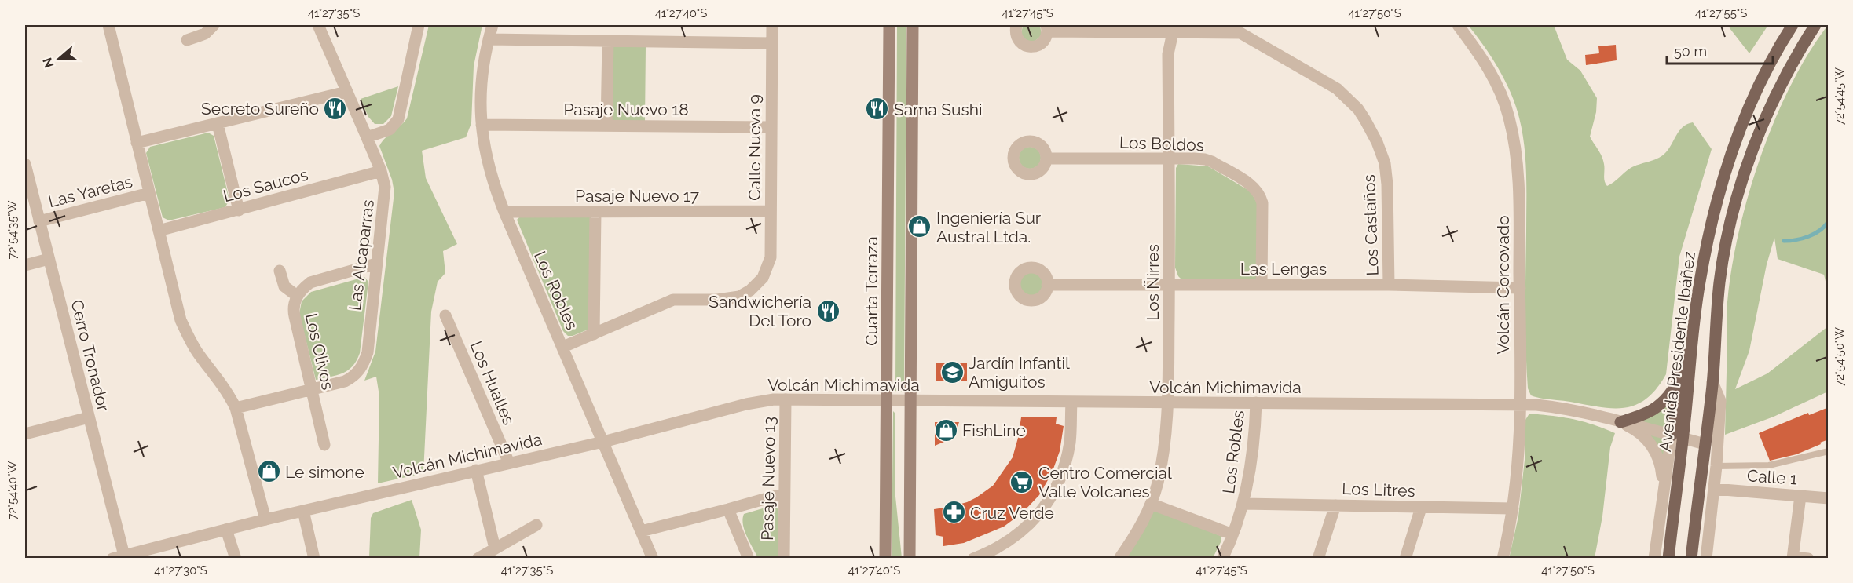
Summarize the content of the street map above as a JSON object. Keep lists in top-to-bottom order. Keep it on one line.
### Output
{"streets":{"main road":["Cuarta Terraza","Avenida Presidente Ibáñez"],"street":["Pasaje Nuevo 18","Los Boldos","Calle Nueva 9","Los Saucos","Las Yaretas","Pasaje Nuevo 17","Los Castaños","Las Alcaparras","Las Lengas","Los Ñirres","Volcán Corcovado","Los Robles","Los Olivos","Cerro Tronador","Los Hualles","Volcán Michimavida","Calle 1","Pasaje Nuevo 13","Los Litres"]},"crossings":[["Pasaje Nuevo 18","Calle Nueva 9"],["Pasaje Nuevo 18","Los Robles"],["Los Boldos","Las Lengas"],["Los Boldos","Los Ñirres"],["Calle Nueva 9","Pasaje Nuevo 17"],["Calle Nueva 9","Los Robles"],["Los Saucos","Las Alcaparras"],["Las Yaretas","Cerro Tronador"],["Pasaje Nuevo 17","Los Robles"],["Los Castaños","Las Lengas"],["Los Castaños","Los Ñirres"],["Las Alcaparras","Los Olivos"],["Las Lengas","Los Ñirres"],["Las Lengas","Volcán Corcovado"],["Los Ñirres","Volcán Michimavida"],["Volcán Corcovado","Volcán Michimavida"],["Volcán Corcovado","Los Litres"],["Los Robles","Volcán Michimavida"],["Los Robles","Los Litres"],["Cuarta Terraza","Volcán Michimavida"],["Avenida Presidente Ibáñez","Volcán Michimavida"],["Avenida Presidente Ibáñez","Calle 1"],["Cerro Tronador","Volcán Michimavida"],["Los Hualles","Volcán Michimavida"],["Volcán Michimavida","Pasaje Nuevo 13"]],"places":{"restaurant":["Secreto Sureño","Sama Sushi","Sandwichería Del Toro"],"shop":["Ingeniería Sur Austral Ltda.","FishLine","Le simone"],"school or university":["Jardín Infantil Amiguitos"],"supermarket":["Centro Comercial Valle Volcanes"],"pharmacy":["Cruz Verde"]},"scale_bar":"50 m","north":"left","coordinates":["41°27'35\"S","41°27'40\"S","41°27'45\"S","41°27'50\"S","41°27'55\"S","72°54'45\"W","72°54'35\"W","72°54'50\"W","72°54'40\"W","41°27'30\"S"]}
